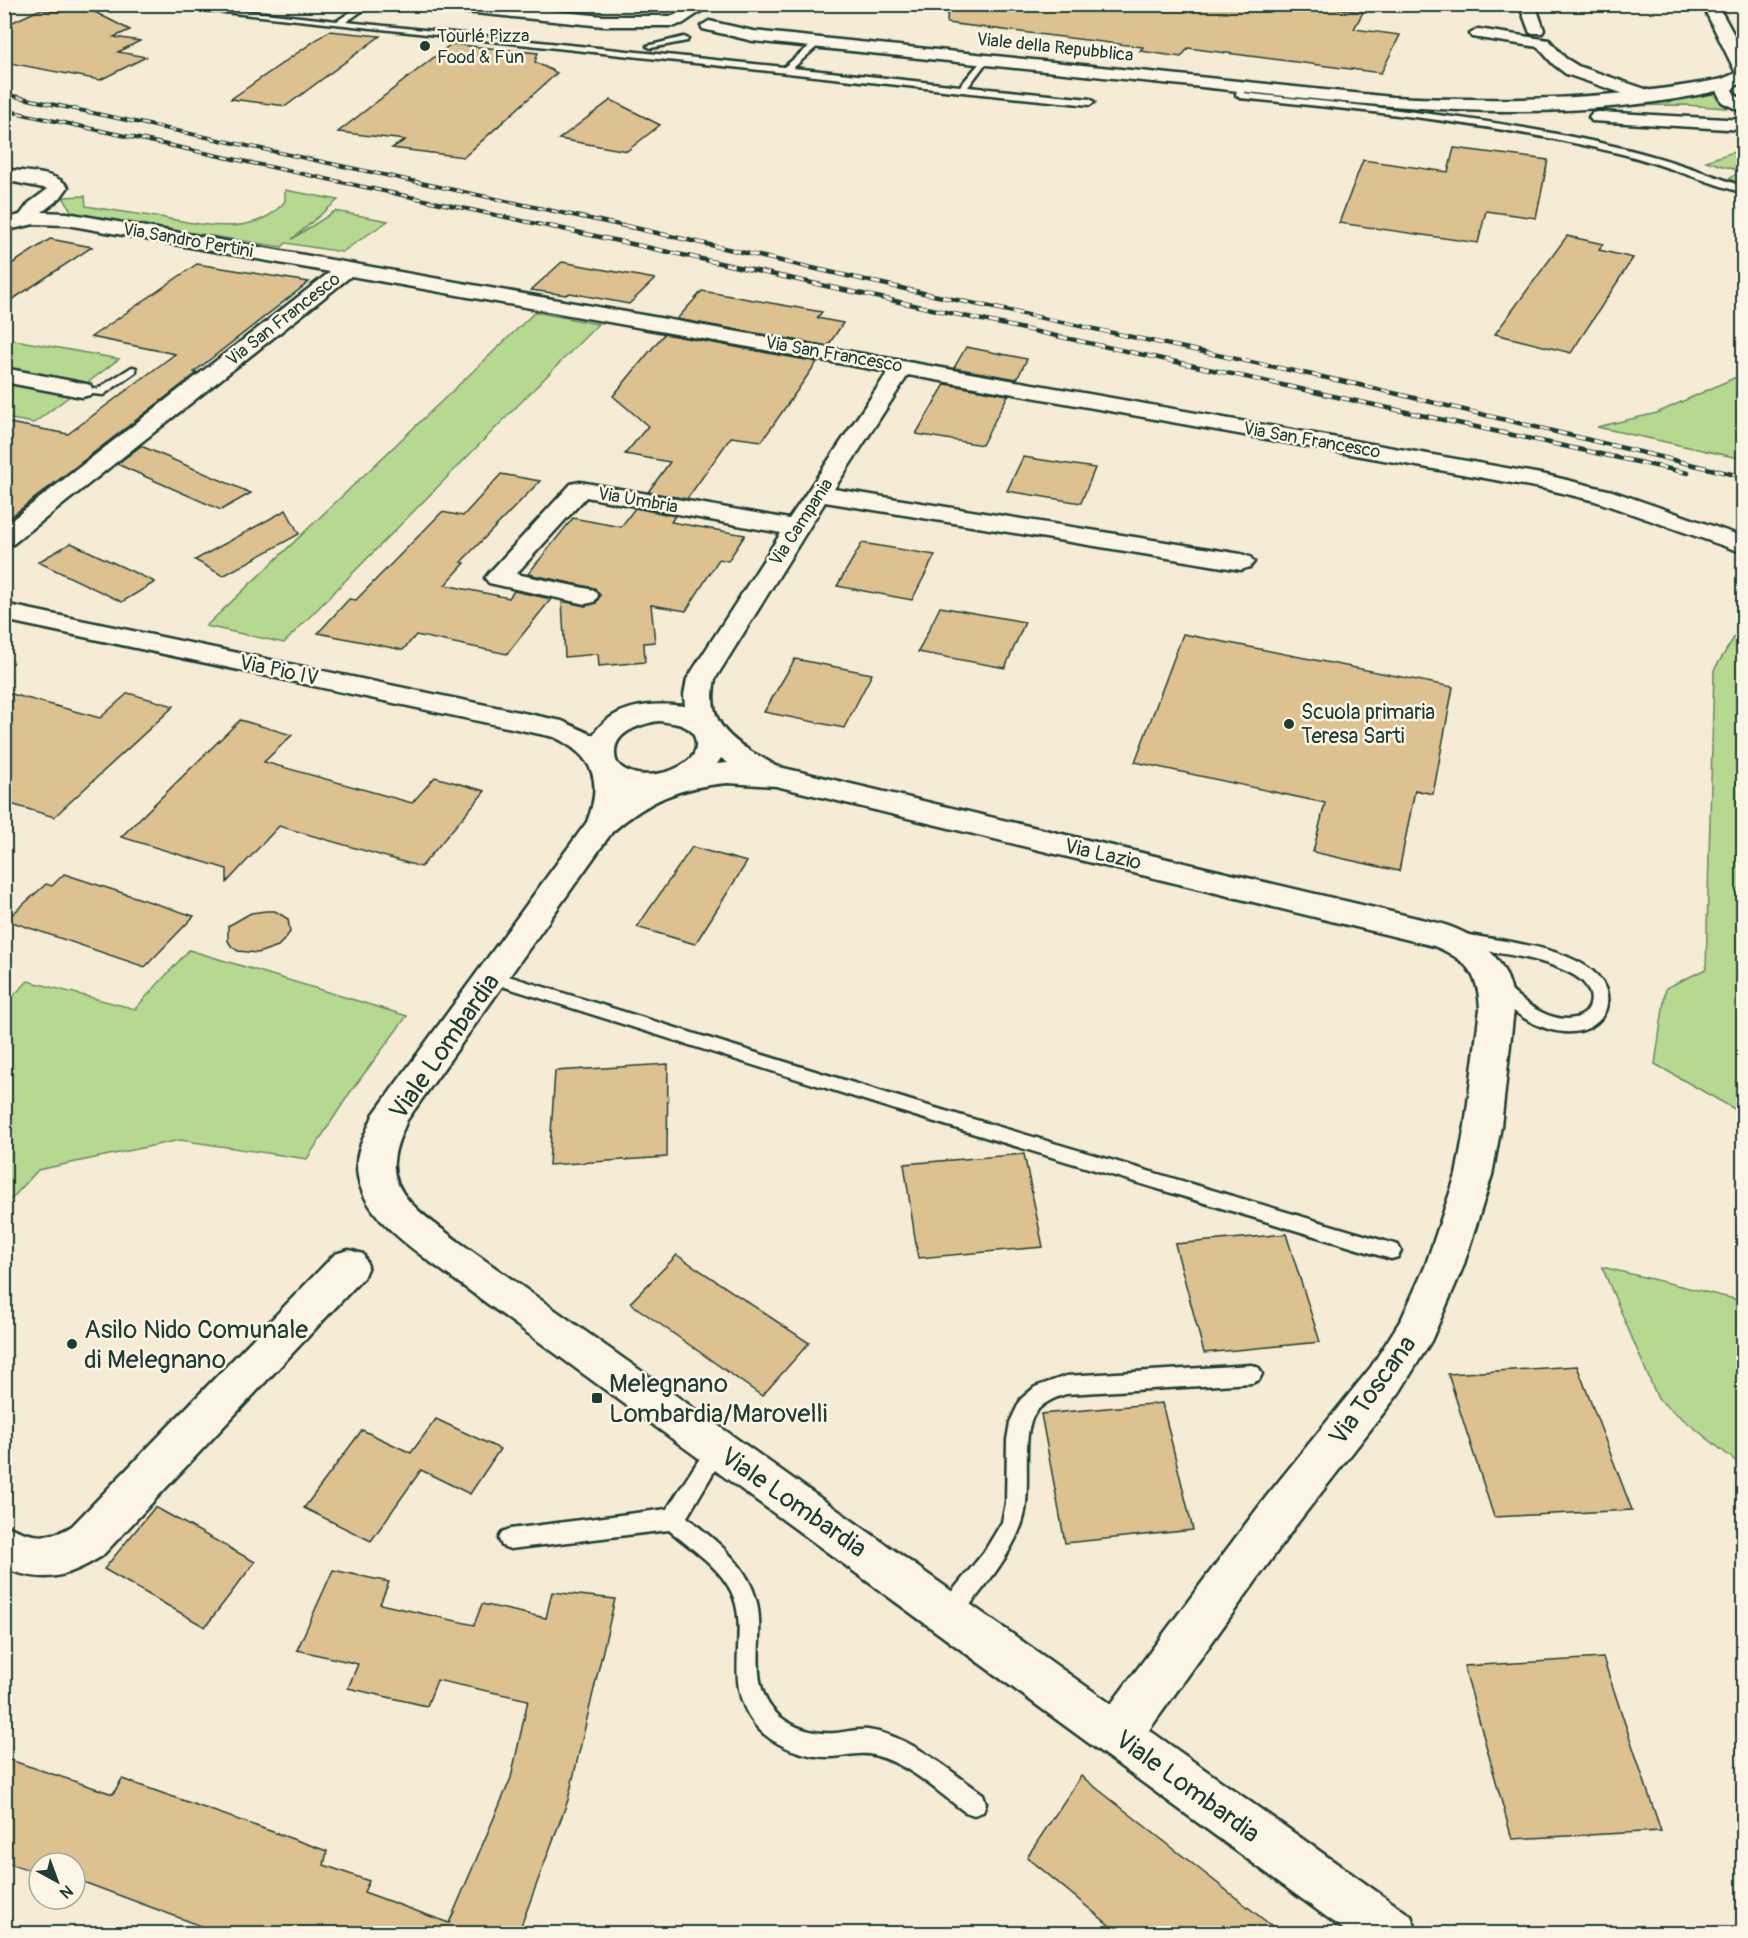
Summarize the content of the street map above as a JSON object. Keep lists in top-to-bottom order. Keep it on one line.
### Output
{"streets":{"street":["Viale della Repubblica","Via Sandro Pertini","Via San Francesco","Via Umbria","Via Campania","Via Pio IV","Via Lazio","Viale Lombardia","Via Toscana"]},"crossings":[["Via Sandro Pertini","Via San Francesco"],["Via San Francesco","Via Campania"],["Via Umbria","Via Campania"],["Via Campania","Via Pio IV"],["Via Campania","Via Lazio"],["Via Campania","Viale Lombardia"],["Via Pio IV","Via Lazio"],["Via Pio IV","Viale Lombardia"],["Via Lazio","Viale Lombardia"],["Via Lazio","Via Toscana"],["Viale Lombardia","Via Toscana"]],"places":{"other":["Tourlé Pizza Food & Fun","Scuola primaria Teresa Sarti","Asilo Nido Comunale di Melegnano"],"transit":["Melegnano Lombardia/Marovelli"]},"north":"bottom right"}
